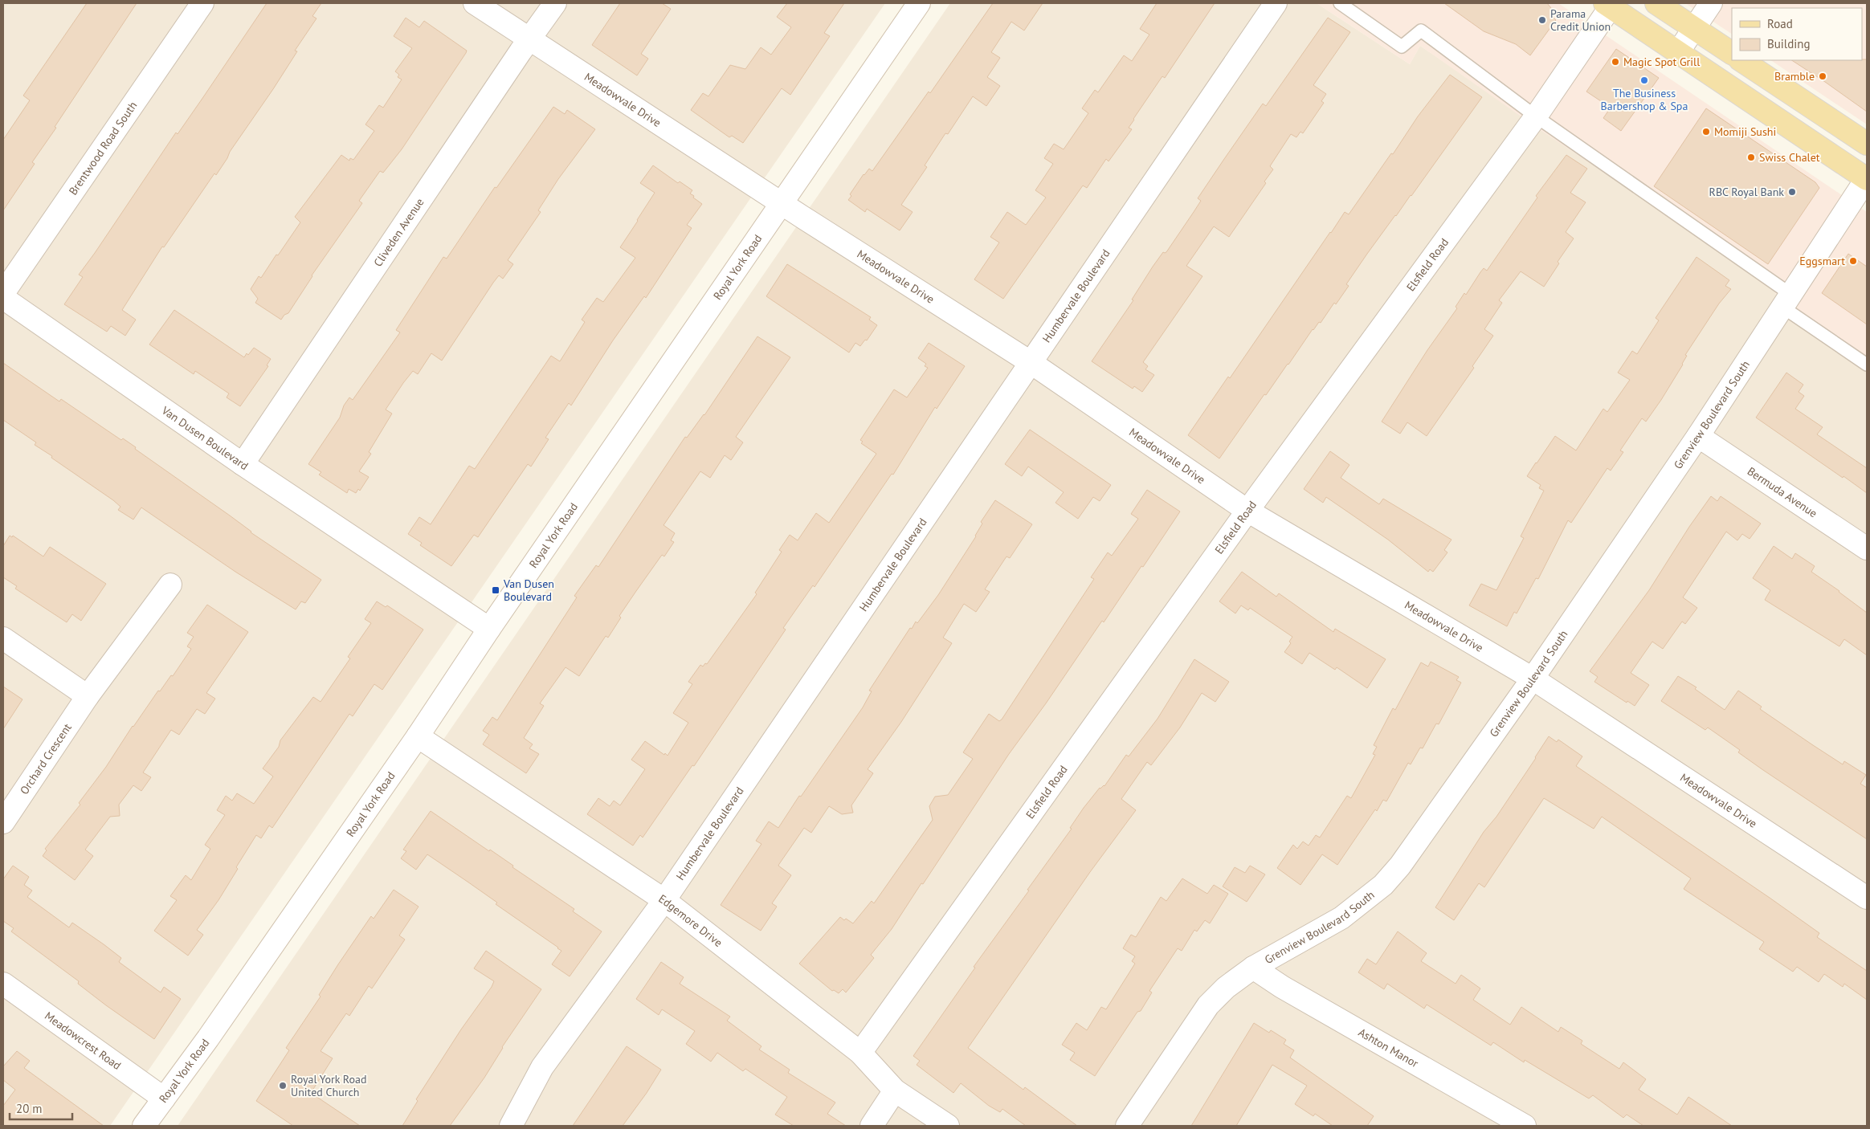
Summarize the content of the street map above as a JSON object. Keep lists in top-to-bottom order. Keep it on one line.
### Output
{"streets":{"street":["Meadowvale Drive","Brentwood Road South","Cliveden Avenue","Elsfield Road","Royal York Road","Humbervale Boulevard","Grenview Boulevard South","Van Dusen Boulevard","Bermuda Avenue","Orchard Crescent","Edgemore Drive","Meadowcrest Road","Ashton Manor"]},"crossings":[["Meadowvale Drive","Cliveden Avenue"],["Meadowvale Drive","Elsfield Road"],["Meadowvale Drive","Royal York Road"],["Meadowvale Drive","Humbervale Boulevard"],["Meadowvale Drive","Grenview Boulevard South"],["Cliveden Avenue","Van Dusen Boulevard"],["Elsfield Road","Edgemore Drive"],["Royal York Road","Van Dusen Boulevard"],["Royal York Road","Edgemore Drive"],["Royal York Road","Meadowcrest Road"],["Humbervale Boulevard","Edgemore Drive"],["Grenview Boulevard South","Bermuda Avenue"],["Grenview Boulevard South","Ashton Manor"]],"places":{"other":["Parama Credit Union","Magic Spot Grill","Bramble","The Business Barbershop & Spa","Momiji Sushi","Swiss Chalet","RBC Royal Bank","Eggsmart","Royal York Road United Church"],"transit":["Van Dusen Boulevard"]},"legend":["Road","Building"],"scale_bar":"20 m"}
